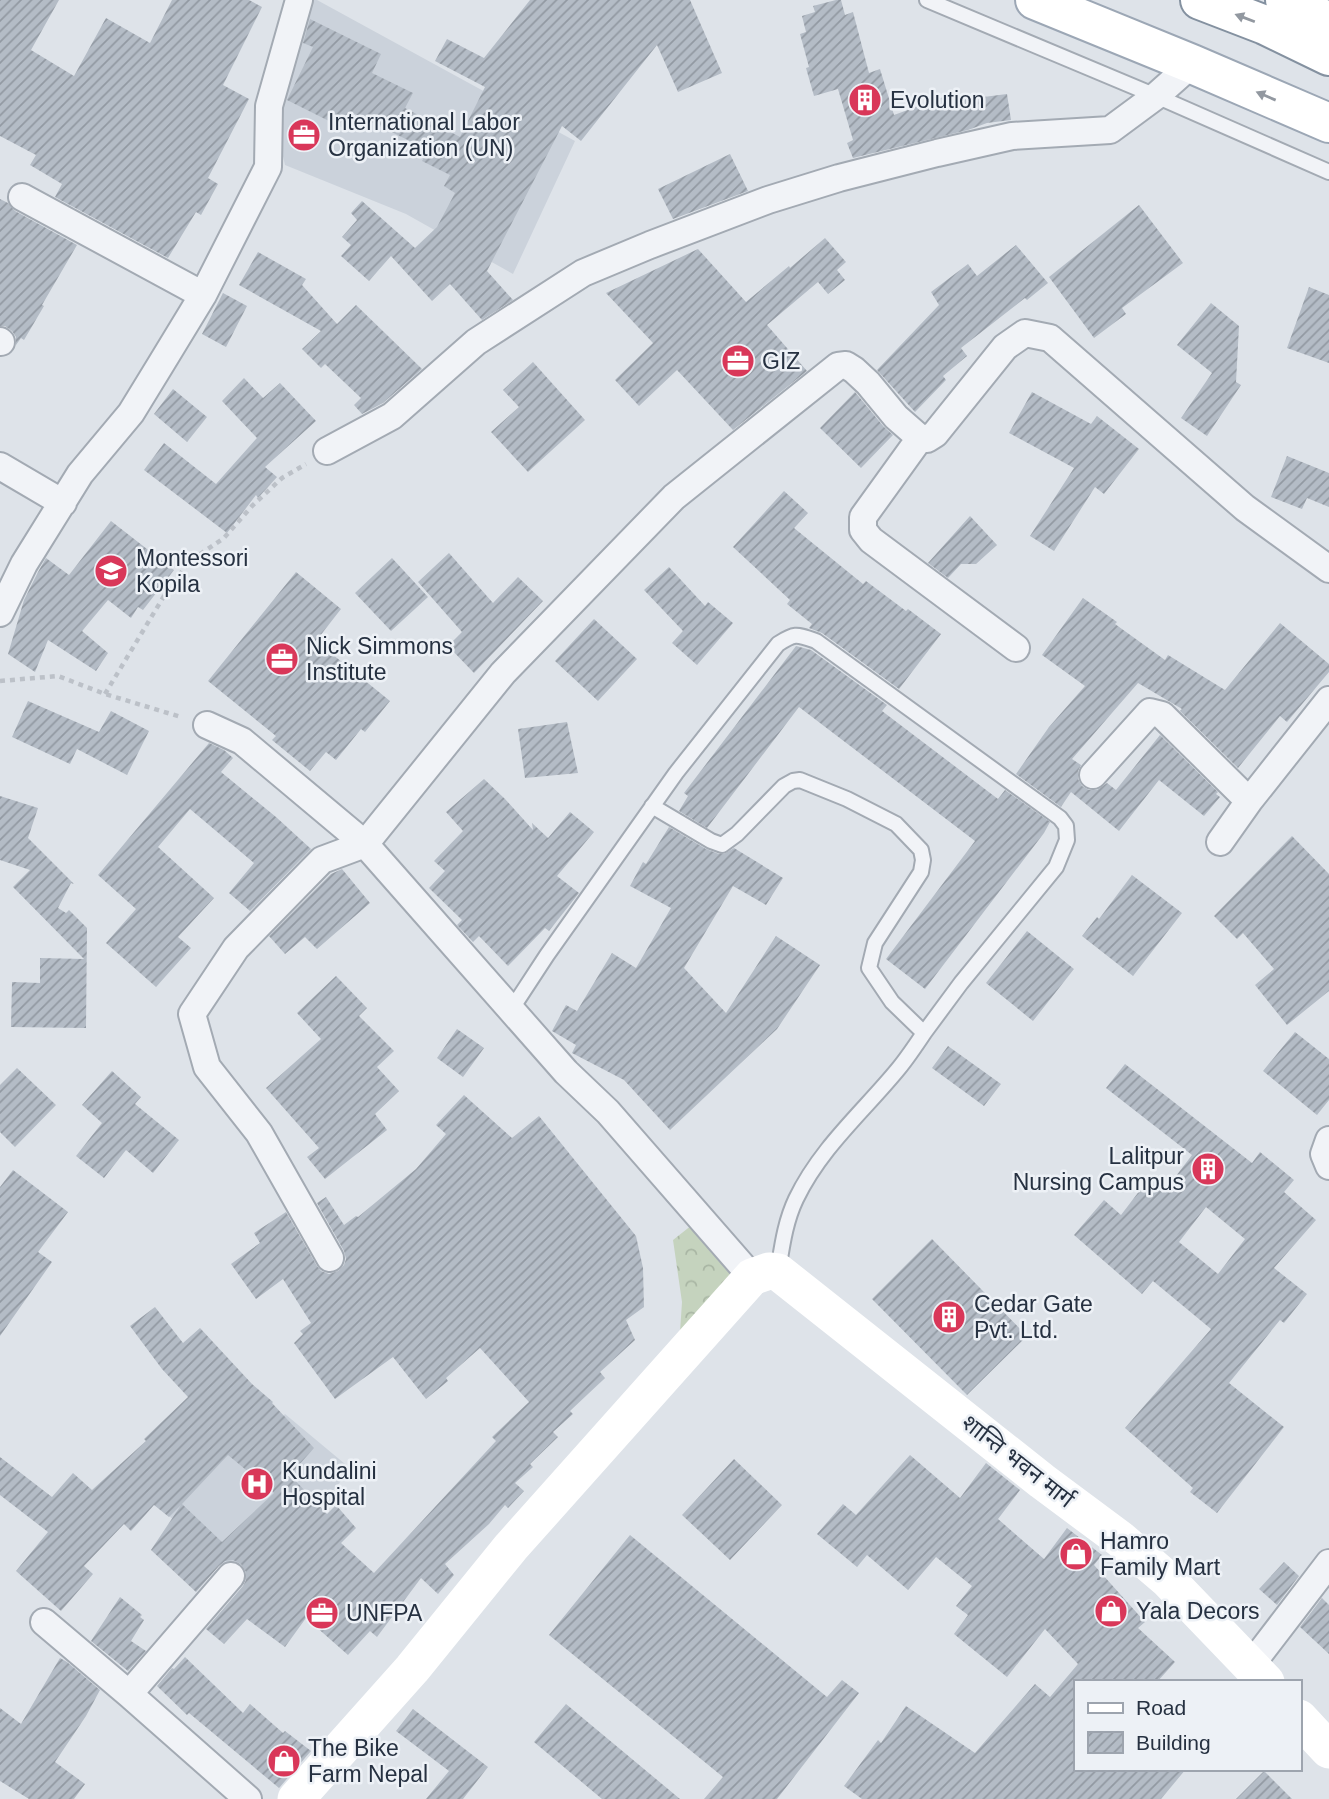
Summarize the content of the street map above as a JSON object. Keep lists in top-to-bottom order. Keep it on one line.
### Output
{"streets":{"main road":["शान्ति भवन मार्ग"]},"places":{"building":["Evolution","Lalitpur Nursing Campus","Cedar Gate Pvt. Ltd."],"office":["International Labor Organization (UN)","GIZ","Nick Simmons Institute","UNFPA"],"school or university":["Montessori Kopila"],"hospital":["Kundalini Hospital"],"shop":["Hamro Family Mart","Yala Decors","The Bike Farm Nepal"]},"legend":["Road","Building"]}
